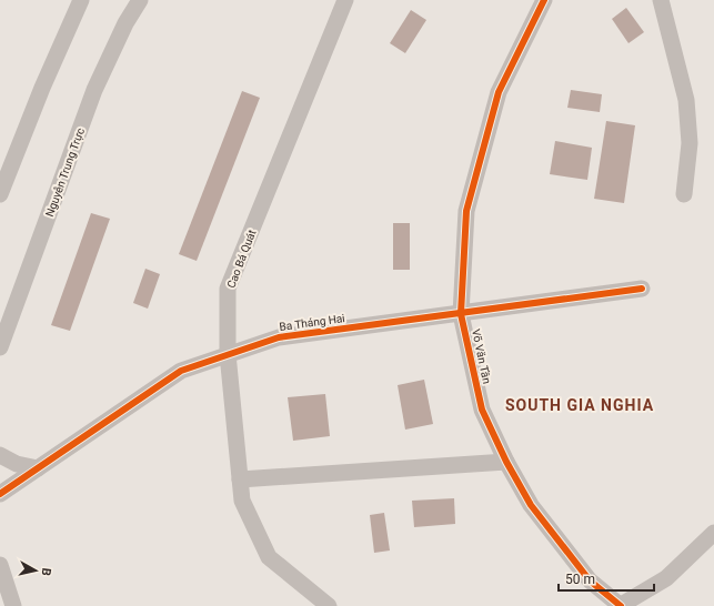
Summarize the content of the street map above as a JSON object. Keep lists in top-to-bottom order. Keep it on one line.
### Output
{"streets":{"street":["Nguyễn Trung Trực","Cao Bá Quát","Ba Tháng Hai","Võ Văn Tần"]},"crossings":[["Cao Bá Quát","Ba Tháng Hai"],["Ba Tháng Hai","Võ Văn Tần"]],"districts":["SOUTH GIA NGHIA"],"scale_bar":"50 m","north":"right"}
